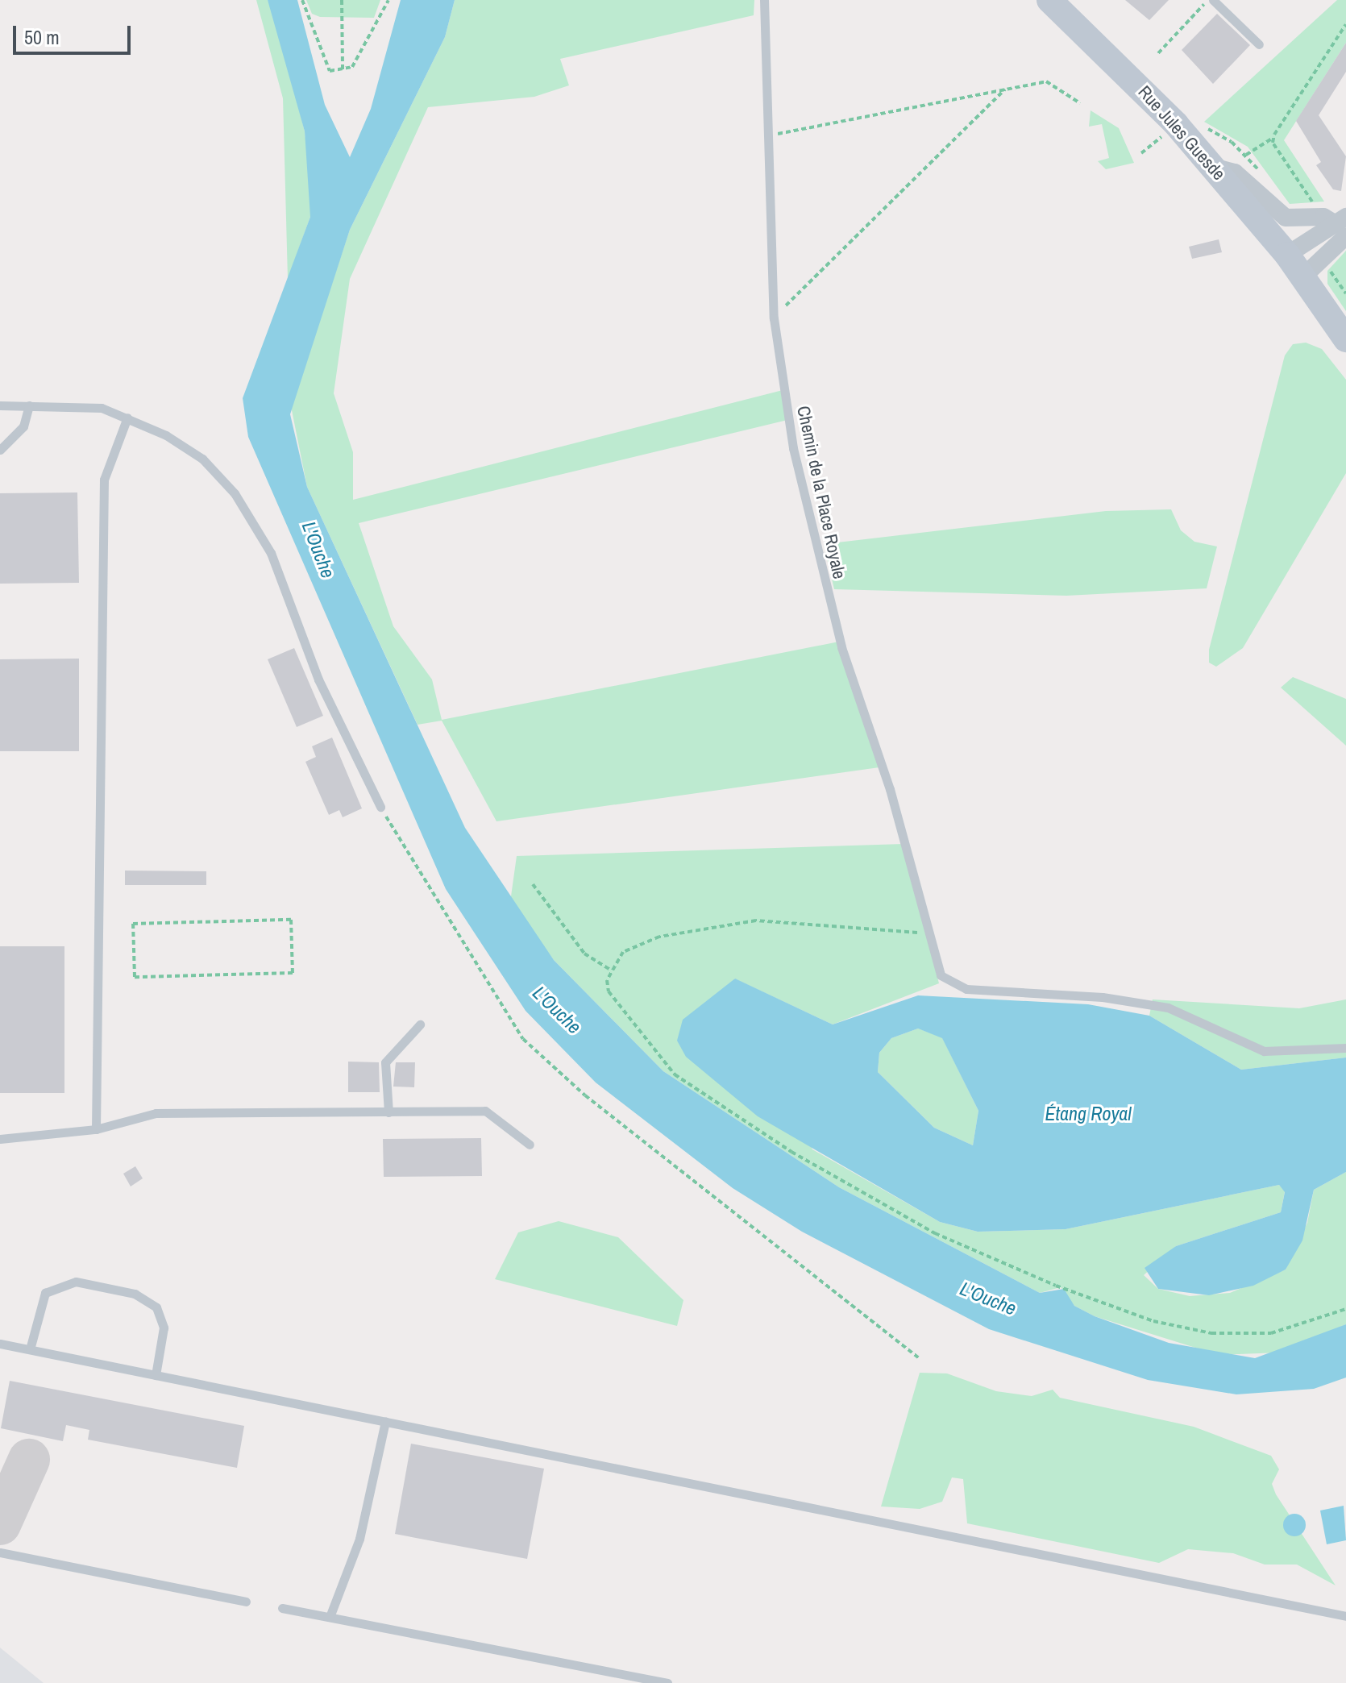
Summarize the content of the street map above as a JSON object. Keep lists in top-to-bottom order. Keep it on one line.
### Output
{"streets":{"street":["Rue Jules Guesde"],"lane":["Chemin de la Place Royale"]},"water":["L'Ouche","Étang Royal"],"scale_bar":"50 m"}
